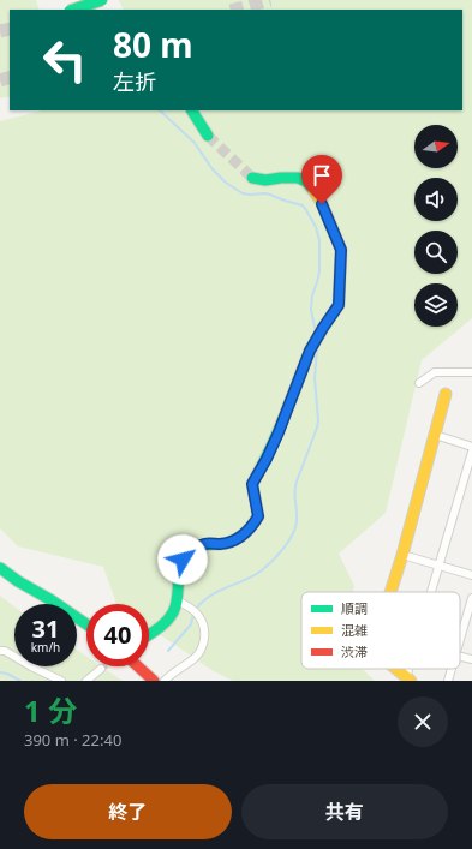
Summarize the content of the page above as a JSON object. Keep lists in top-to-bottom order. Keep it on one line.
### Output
{"legend":["順調","混雑","渋滞"],"north":"right","page":{"turn":["80 m","左折"],"speed":"31 km/h","limit":"40","heading":["1 分","390 m · 22:40"],"buttons":["終了","共有"]}}
